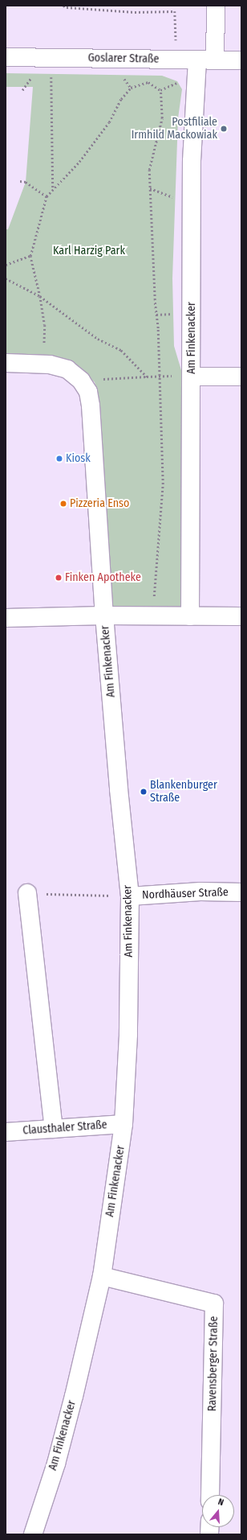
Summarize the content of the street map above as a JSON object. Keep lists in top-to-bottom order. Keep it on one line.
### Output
{"streets":{"street":["Goslarer Straße","Am Finkenacker","Nordhäuser Straße","Clausthaler Straße","Ravensberger Straße"]},"crossings":[["Goslarer Straße","Am Finkenacker"],["Am Finkenacker","Nordhäuser Straße"],["Am Finkenacker","Clausthaler Straße"],["Am Finkenacker","Ravensberger Straße"]],"parks":["Karl Harzig Park"],"places":["Postfiliale Irmhild Mackowiak","Kiosk","Pizzeria Enso","Finken Apotheke","Blankenburger Straße"],"north":"top"}
